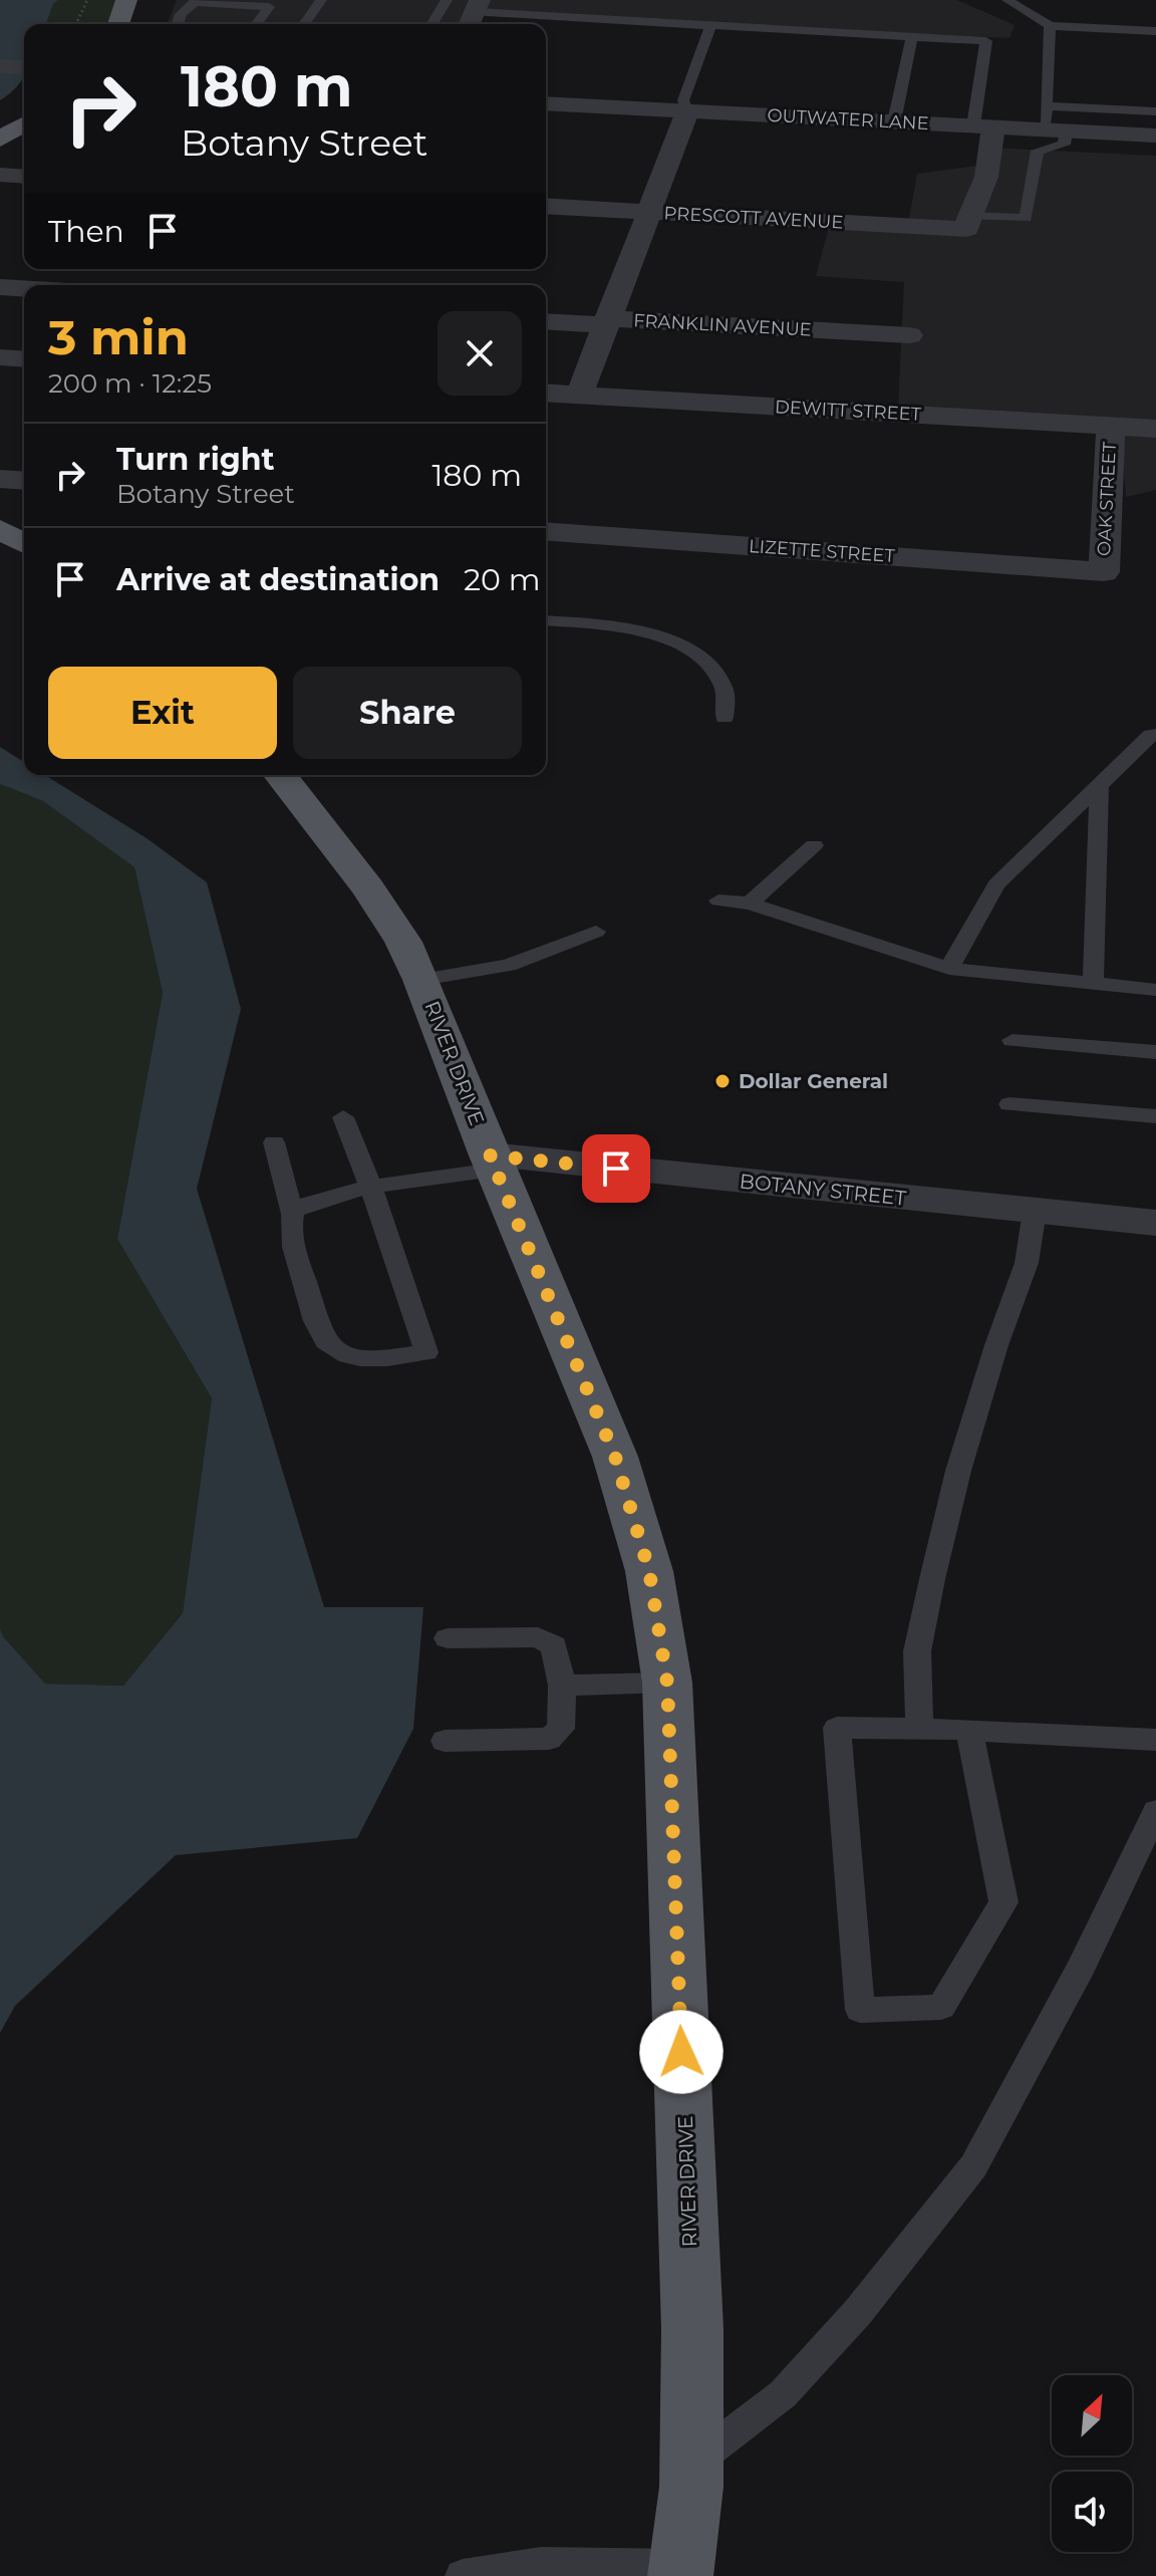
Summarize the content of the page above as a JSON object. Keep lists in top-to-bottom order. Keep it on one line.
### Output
{"streets":{"main road":["RIVER DRIVE"],"street":["OUTWATER LANE","PRESCOTT AVENUE","FRANKLIN AVENUE","DEWITT STREET","OAK STREET","LIZETTE STREET","BOTANY STREET"]},"crossings":[["DEWITT STREET","OAK STREET"],["OAK STREET","LIZETTE STREET"],["RIVER DRIVE","BOTANY STREET"]],"places":["Dollar General"],"north":"top right","page":{"turn":["180 m","Botany Street"],"then":"Then","heading":["3 min","200 m · 12:25"],"list":[{"name":"Turn right","note":"Botany Street","value":"180 m"},{"name":"Arrive at destination","value":"20 m"}],"buttons":["Exit","Share"]}}
